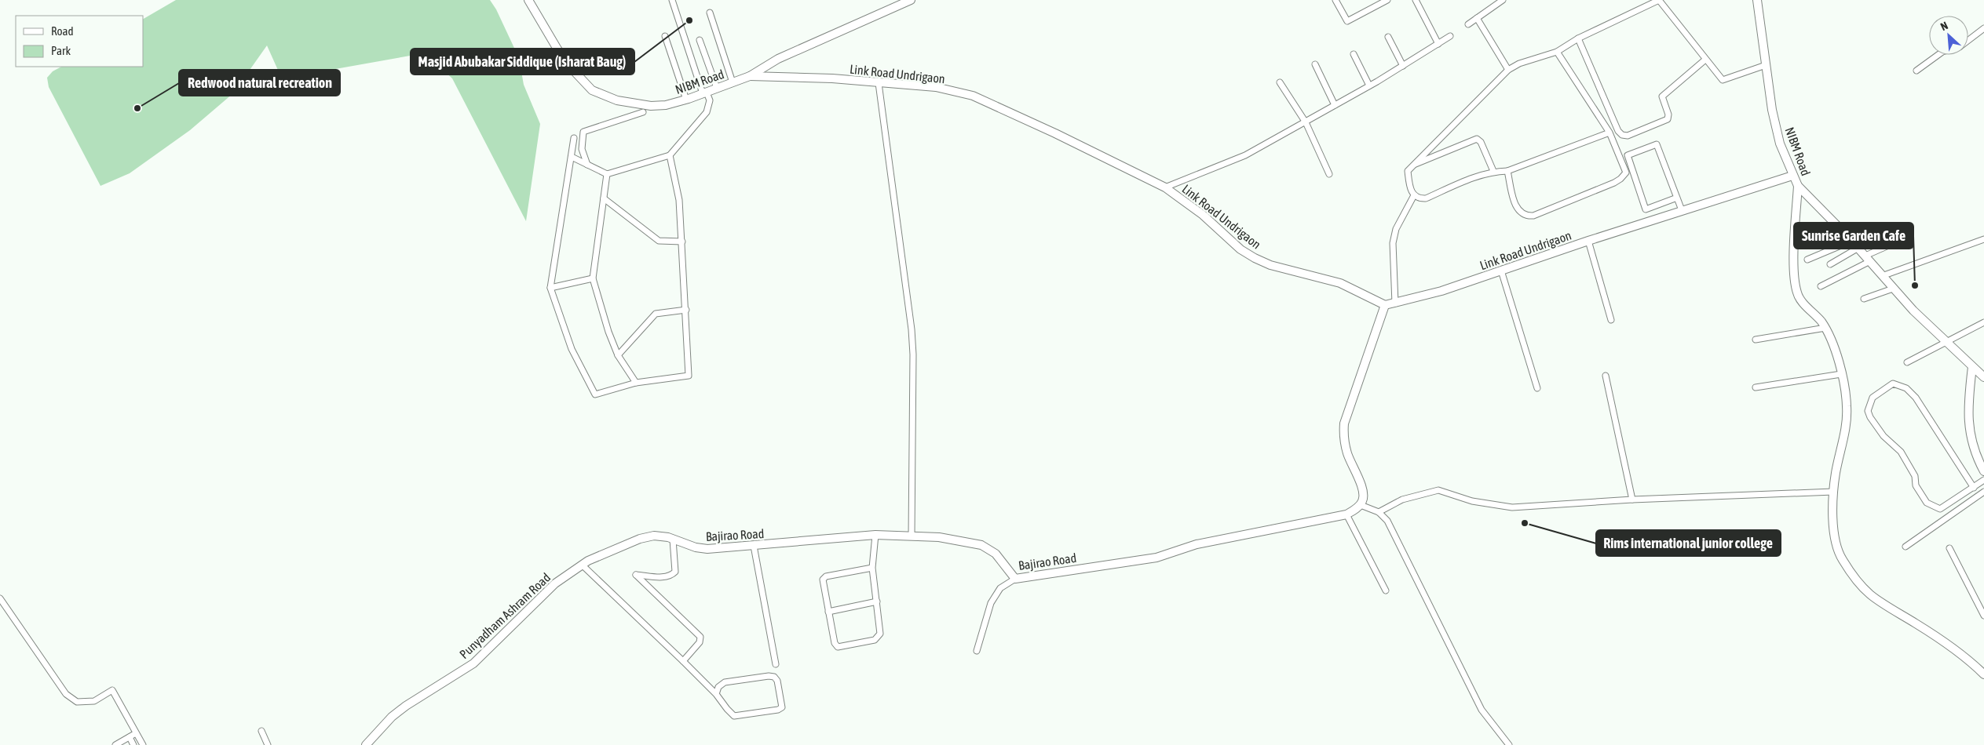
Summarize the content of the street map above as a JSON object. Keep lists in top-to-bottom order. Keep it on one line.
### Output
{"streets":{"street":["Link Road Undrigaon","NIBM Road","Bajirao Road","Punyadham Ashram Road"]},"crossings":[["Link Road Undrigaon","NIBM Road"],["Bajirao Road","Punyadham Ashram Road"]],"places":["Masjid Abubakar Siddique (Isharat Baug)","Redwood natural recreation","Sunrise Garden Cafe","Rims international junior college"],"legend":["Road","Park"],"north":"top left"}
